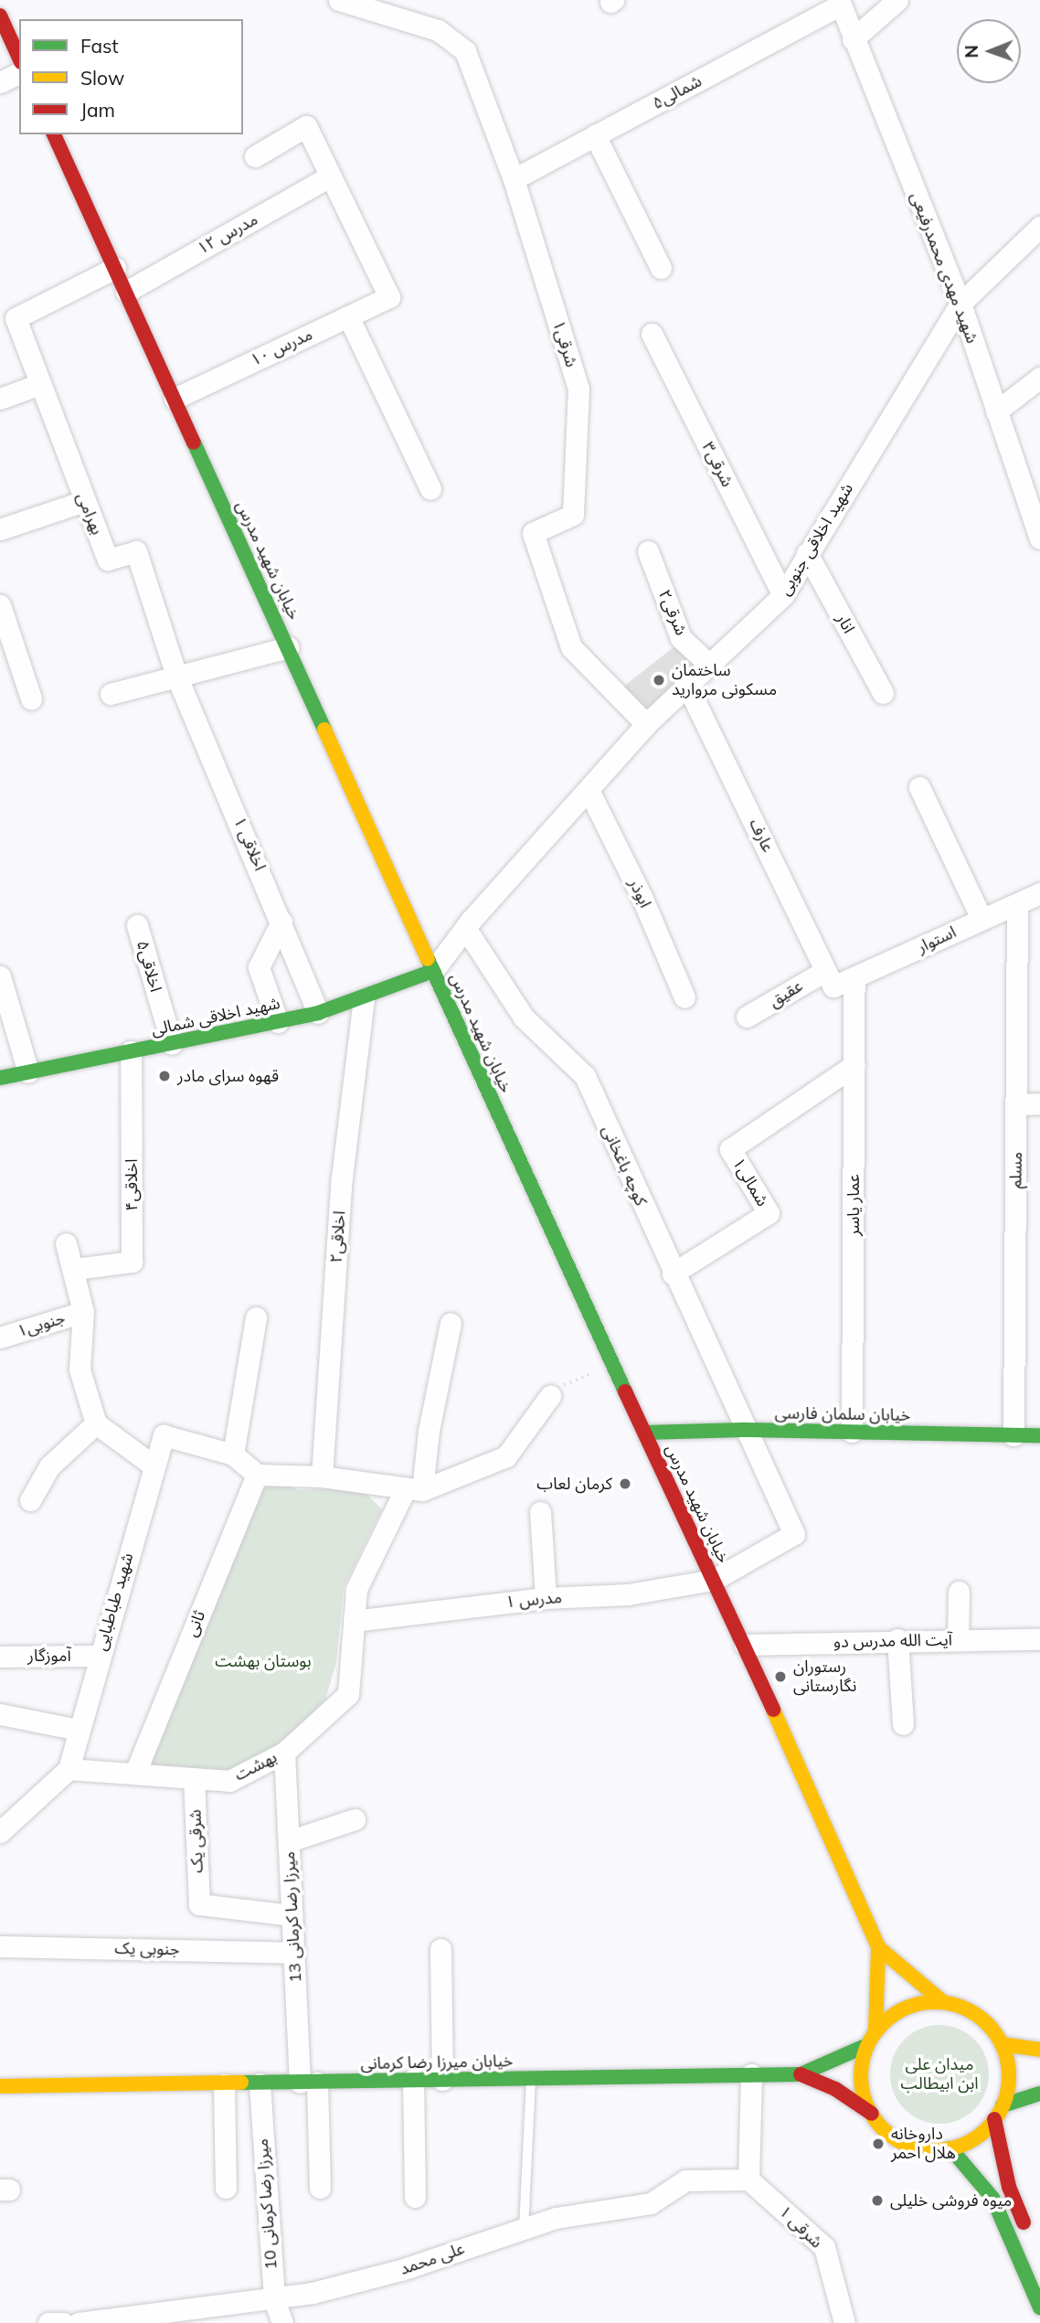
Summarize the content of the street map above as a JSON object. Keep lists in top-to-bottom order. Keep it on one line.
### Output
{"streets":{"main road":["خیابان شهید مدرس","شهید اخلاقی شمالی","خیابان سلمان فارسی","خیابان میرزا رضا کرمانی"],"street":["شمالی۵","مدرس ۱۲","شهید مهدی محمدرفیعی","شرقی۱","مدرس ۱۰","شرقی۳","بهرامی","شهید اخلاقی جنوبی","شرقی۲","انار","عارف","اخلاقی ۱","ابوذر","استوار","اخلاقی۵","عقیق","کوچه باغخانی","مسلم","شمالی۱","اخلاقی۴","عمار یاسر","اخلاقی۲","جنوبی۱","مدرس ۱","شهید طباطبایی","ثانی","آیت الله مدرس دو","آموزگار","بهشت","شرقی یک","میرزا رضا کرمانی 13","جنوبی یک","میرزا رضا کرمانی 10","شرقی ۱","علی محمد"]},"crossings":[["شمالی۵","شهید مهدی محمدرفیعی"],["شمالی۵","شرقی۱"],["مدرس ۱۲","مدرس ۱۰"],["مدرس ۱۲","خیابان شهید مدرس"],["شهید مهدی محمدرفیعی","شهید اخلاقی جنوبی"],["شرقی۱","شهید اخلاقی جنوبی"],["مدرس ۱۰","خیابان شهید مدرس"],["شرقی۳","شهید اخلاقی جنوبی"],["بهرامی","خیابان شهید مدرس"],["بهرامی","اخلاقی ۱"],["شهید اخلاقی جنوبی","خیابان شهید مدرس"],["شهید اخلاقی جنوبی","شرقی۲"],["شهید اخلاقی جنوبی","انار"],["شهید اخلاقی جنوبی","عارف"],["شهید اخلاقی جنوبی","ابوذر"],["شهید اخلاقی جنوبی","شهید اخلاقی شمالی"],["شهید اخلاقی جنوبی","کوچه باغخانی"],["خیابان شهید مدرس","شهید اخلاقی شمالی"],["خیابان شهید مدرس","خیابان سلمان فارسی"],["خیابان شهید مدرس","مدرس ۱"],["خیابان شهید مدرس","آیت الله مدرس دو"],["خیابان شهید مدرس","خیابان میرزا رضا کرمانی"],["عارف","استوار"],["عارف","عقیق"],["اخلاقی ۱","شهید اخلاقی شمالی"],["استوار","عقیق"],["استوار","مسلم"],["استوار","عمار یاسر"],["اخلاقی۵","شهید اخلاقی شمالی"],["شهید اخلاقی شمالی","اخلاقی۴"],["شهید اخلاقی شمالی","اخلاقی۲"],["کوچه باغخانی","شمالی۱"],["کوچه باغخانی","خیابان سلمان فارسی"],["کوچه باغخانی","مدرس ۱"],["مسلم","خیابان سلمان فارسی"],["شمالی۱","عمار یاسر"],["عمار یاسر","خیابان سلمان فارسی"],["خیابان سلمان فارسی","مدرس ۱"],["مدرس ۱","بهشت"],["شهید طباطبایی","آموزگار"],["شهید طباطبایی","بهشت"],["ثانی","بهشت"],["بهشت","شرقی یک"],["بهشت","میرزا رضا کرمانی 13"],["شرقی یک","میرزا رضا کرمانی 13"],["میرزا رضا کرمانی 13","جنوبی یک"],["میرزا رضا کرمانی 13","خیابان میرزا رضا کرمانی"],["خیابان میرزا رضا کرمانی","میرزا رضا کرمانی 10"],["میرزا رضا کرمانی 10","علی محمد"],["شرقی ۱","علی محمد"]],"parks":["بوستان بهشت","میدان علی ابن ابیطالب"],"places":["ساختمان مسکونی مروارید","قهوه سرای مادر","کرمان لعاب","رستوران نگارستانی","داروخانه هلال احمر","میوه فروشی خلیلی"],"legend":["Fast","Slow","Jam"],"north":"left"}
